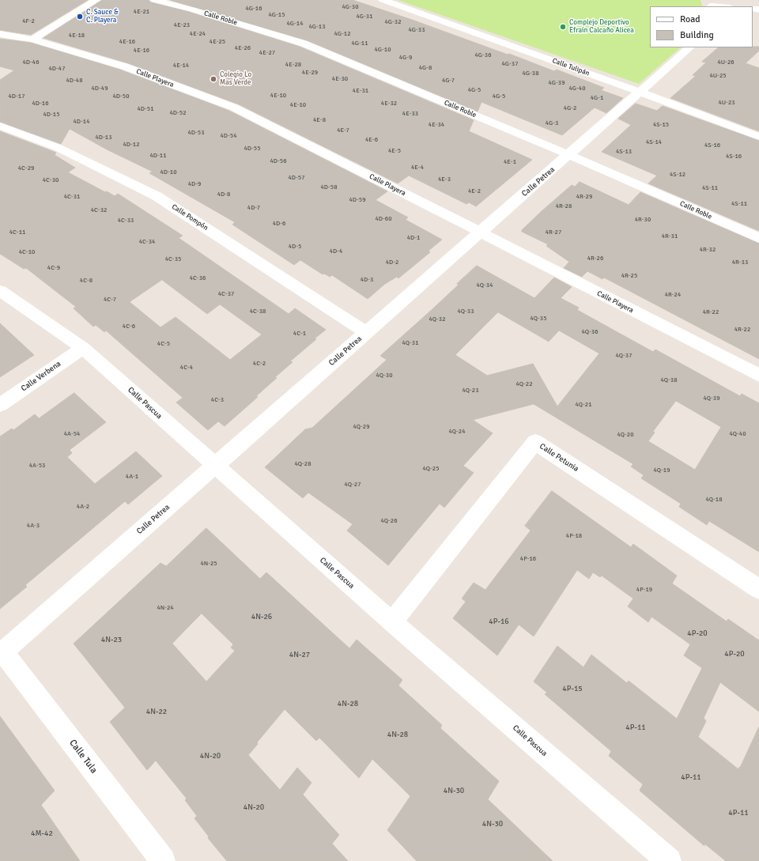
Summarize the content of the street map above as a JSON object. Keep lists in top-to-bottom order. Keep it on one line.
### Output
{"streets":{"street":["Calle Roble","Calle Tulipán","Calle Playera","Calle Petrea","Calle Pompón","Calle Verbena","Calle Pascua","Calle Petunia","Calle Tula"]},"crossings":[["Calle Roble","Calle Petrea"],["Calle Tulipán","Calle Petrea"],["Calle Playera","Calle Petrea"],["Calle Petrea","Calle Pompón"],["Calle Petrea","Calle Pascua"],["Calle Petrea","Calle Tula"],["Calle Verbena","Calle Pascua"],["Calle Pascua","Calle Petunia"]],"places":["C. Sauce & C. Playera","Complejo Deportivo Efraín Calcaño Alicea","Colegio Lo Mas Verde"],"house_numbers":["4G-30","4G-16","4E-21","4G-15","4G-31","4F-2","4G-32","4G-14","4E-23","4G-13","4G-33","4E-24","4G-12","4E-18","4E-16","4E-25","4G-11","4E-26","4G-10","4E-16","4E-27","4G-36","4G-9","4D-46","4U-26","4G-37","4E-28","4E-14","4G-8","4D-47","4E-29","4G-38","4U-25","4E-30","4D-48","4G-7","4G-39","4D-49","4G-40","4G-5","4E-31","4E-10","4D-17","4D-50","4G-5","4G-1","4U-23","4D-16","4E-32","4E-10","4G-2","4D-51","4D-52","4E-33","4D-15","4E-8","4D-14","4G-3","4E-34","4S-15","4E-7","4D-53","4D-54","4D-13","4E-6","4S-14","4D-12","4S-16","4D-55","4E-5","4S-13","4D-11","4S-16","4D-56","4E-1","4E-4","4C-29","4D-10","4S-12","4D-57","4E-3","4C-30","4D-9","4D-58","4S-11","4E-2","4D-8","4C-31","4R-29","4D-59","4S-11","4R-28","4D-7","4C-32","4D-60","4R-30","4C-33","4D-6","4C-11","4R-27","4R-31","4D-1","4C-34","4D-5","4R-32","4D-4","4C-10","4R-26","4C-35","4D-2","4R-33","4C-9","4R-25","4C-36","4D-3","4C-8","4Q-34","4C-37","4R-24","4C-7","4C-38","4Q-33","4R-22","4Q-35","4Q-32","4C-6","4R-22","4Q-36","4C-1","4Q-31","4C-5","4Q-37","4C-2","4C-4","4Q-30","4Q-38","4Q-22","4Q-23","4Q-39","4C-3","4Q-21","4Q-29","4Q-24","4A-54","4Q-40","4Q-20","4Q-28","4A-53","4Q-25","4Q-19","4A-1","4Q-27","4Q-18","4A-2","4Q-26","4A-3","4P-18","4P-16","4N-25","4P-19","4N-24","4N-26","4P-16","4P-20","4N-23","4P-20","4N-27","4P-15","4N-28","4N-22","4P-11","4N-28","4N-20","4P-11","4N-30","4N-20","4P-11","4N-30","4M-42"],"legend":["Road","Building"]}
